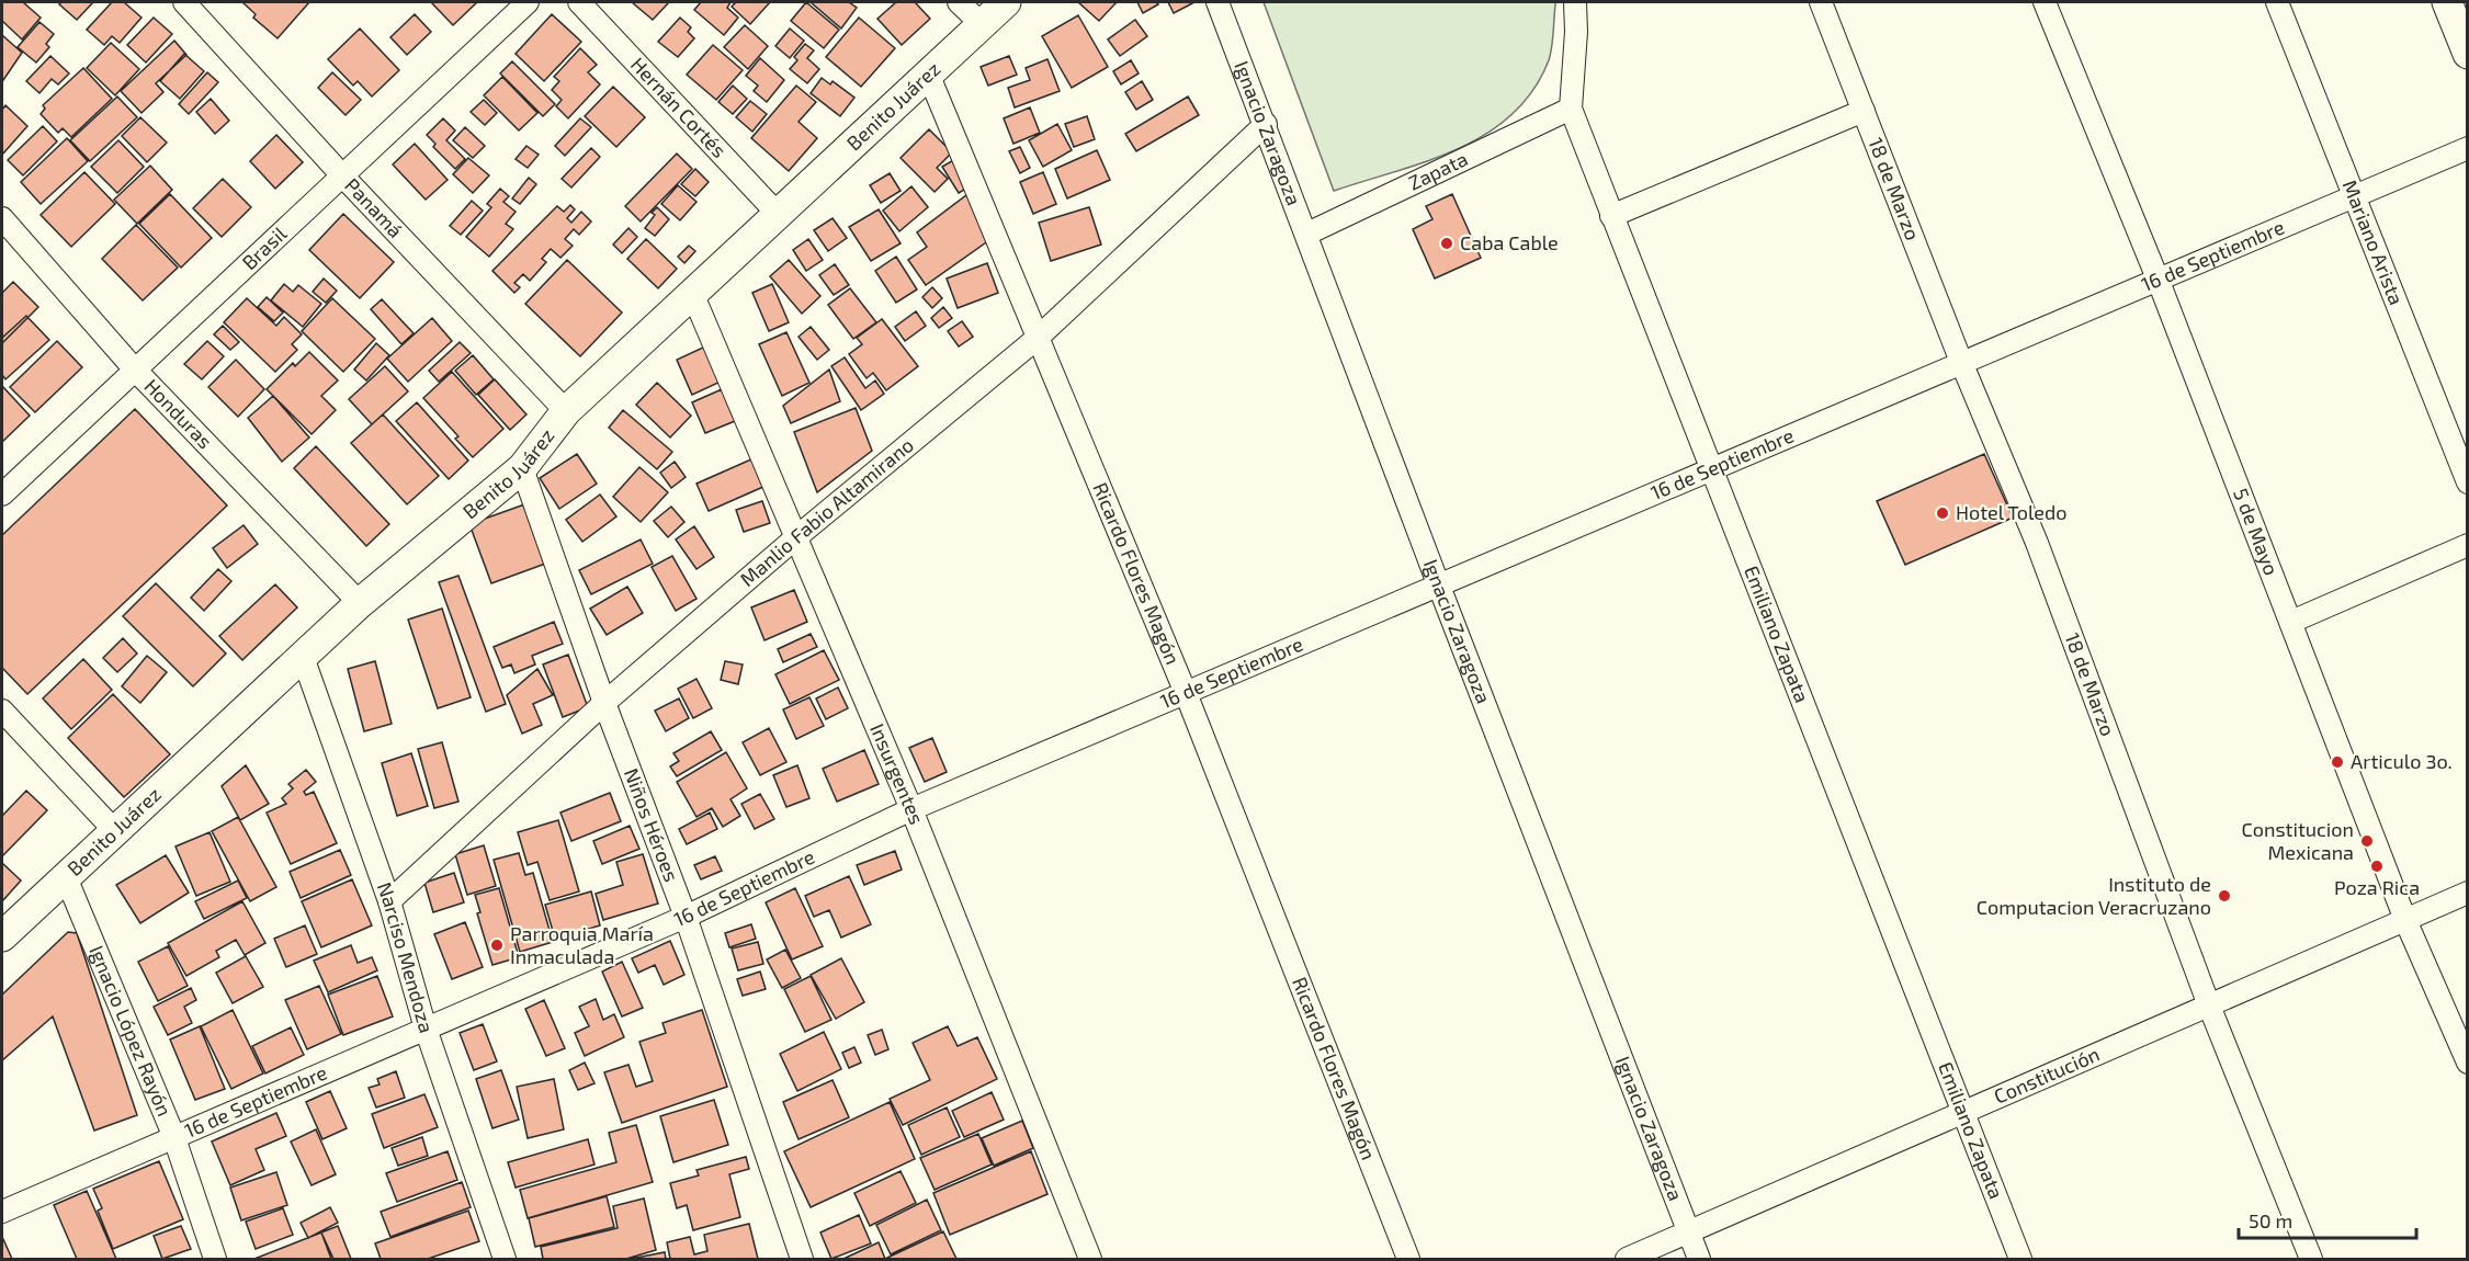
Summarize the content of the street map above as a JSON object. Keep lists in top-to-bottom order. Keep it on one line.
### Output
{"streets":{"street":["Benito Juárez","Hernán Cortés","Ignacio Zaragoza","Zapata","18 de Marzo","Panamá","Mariano Arista","Brasil","16 de Septiembre","Honduras","Manlio Fabio Altamirano","5 de Mayo","Ricardo Flores Magón","Emiliano Zapata","Insurgentes","Niños Héroes","Narciso Mendoza","Ignacio López Rayón","Constitución"]},"crossings":[["Benito Juárez","Hernán Cortés"],["Benito Juárez","Panamá"],["Benito Juárez","Honduras"],["Benito Juárez","Ricardo Flores Magón"],["Benito Juárez","Insurgentes"],["Benito Juárez","Niños Héroes"],["Benito Juárez","Narciso Mendoza"],["Benito Juárez","Ignacio López Rayón"],["Ignacio Zaragoza","Zapata"],["Ignacio Zaragoza","16 de Septiembre"],["Ignacio Zaragoza","Manlio Fabio Altamirano"],["Ignacio Zaragoza","Constitución"],["Zapata","Emiliano Zapata"],["18 de Marzo","16 de Septiembre"],["18 de Marzo","Emiliano Zapata"],["18 de Marzo","Constitución"],["Panamá","Brasil"],["Mariano Arista","16 de Septiembre"],["Brasil","Honduras"],["16 de Septiembre","5 de Mayo"],["16 de Septiembre","Ricardo Flores Magón"],["16 de Septiembre","Emiliano Zapata"],["16 de Septiembre","Insurgentes"],["16 de Septiembre","Niños Héroes"],["16 de Septiembre","Narciso Mendoza"],["16 de Septiembre","Ignacio López Rayón"],["Manlio Fabio Altamirano","Ricardo Flores Magón"],["Manlio Fabio Altamirano","Insurgentes"],["Manlio Fabio Altamirano","Niños Héroes"],["Manlio Fabio Altamirano","Narciso Mendoza"],["5 de Mayo","Constitución"],["Emiliano Zapata","Constitución"]],"places":["Caba Cable","Hotel Toledo","Articulo 3o.","Constitucion Mexicana","Poza Rica","Instituto de Computacion Veracruzano","Parroquia María Inmaculada"],"scale_bar":"50 m"}
